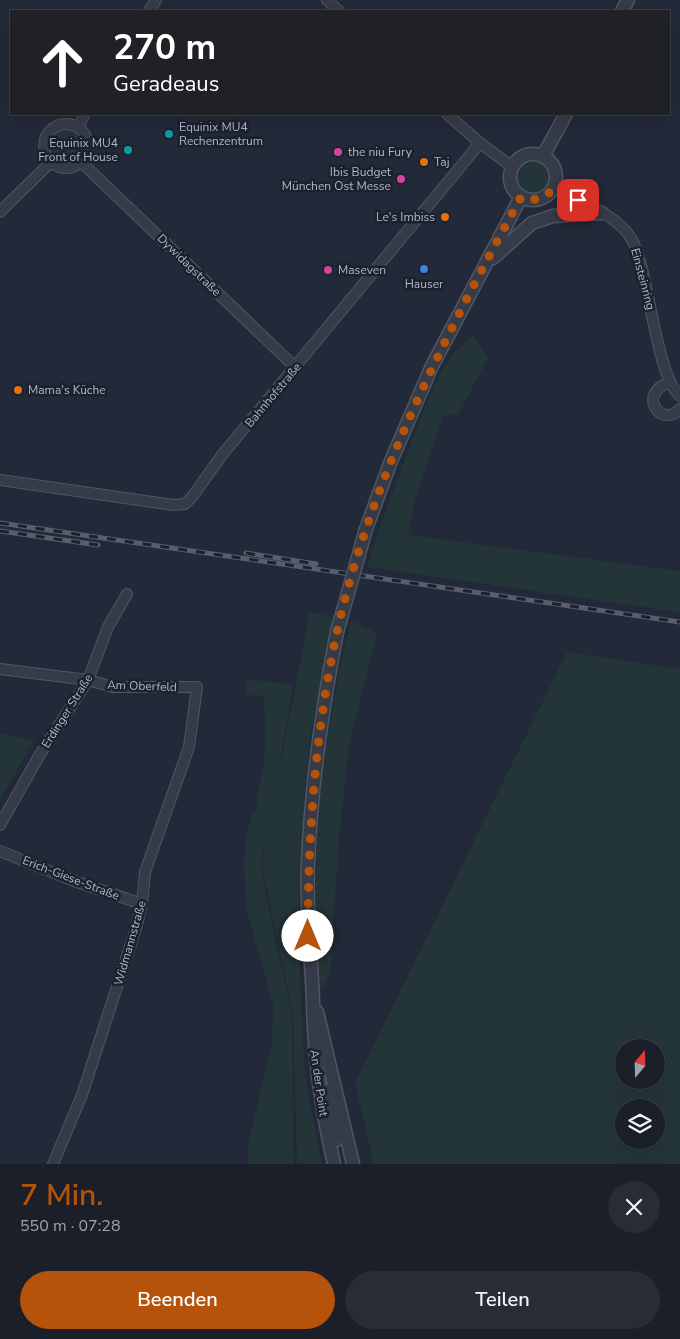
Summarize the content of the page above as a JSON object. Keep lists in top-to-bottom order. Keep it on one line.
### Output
{"streets":{"street":["Dywidagstraße","Einsteinring","Bahnhofstraße","Am Oberfeld","Erdinger Straße","Erich-Giese-Straße","Widmannstraße","An der Point"]},"crossings":[["Dywidagstraße","Bahnhofstraße"],["Einsteinring","An der Point"],["Am Oberfeld","Erdinger Straße"],["Am Oberfeld","Widmannstraße"],["Erich-Giese-Straße","Widmannstraße"]],"places":["Equinix MU4 Rechenzentrum","Equinix MU4 Front of House","the niu Fury","Taj","Ibis Budget München Ost Messe","Le's Imbiss","Hauser","Maseven","Mama's Küche"],"north":"top","page":{"turn":["270 m","Geradeaus"],"heading":["7 Min.","550 m · 07:28"],"buttons":["Beenden","Teilen"]}}
